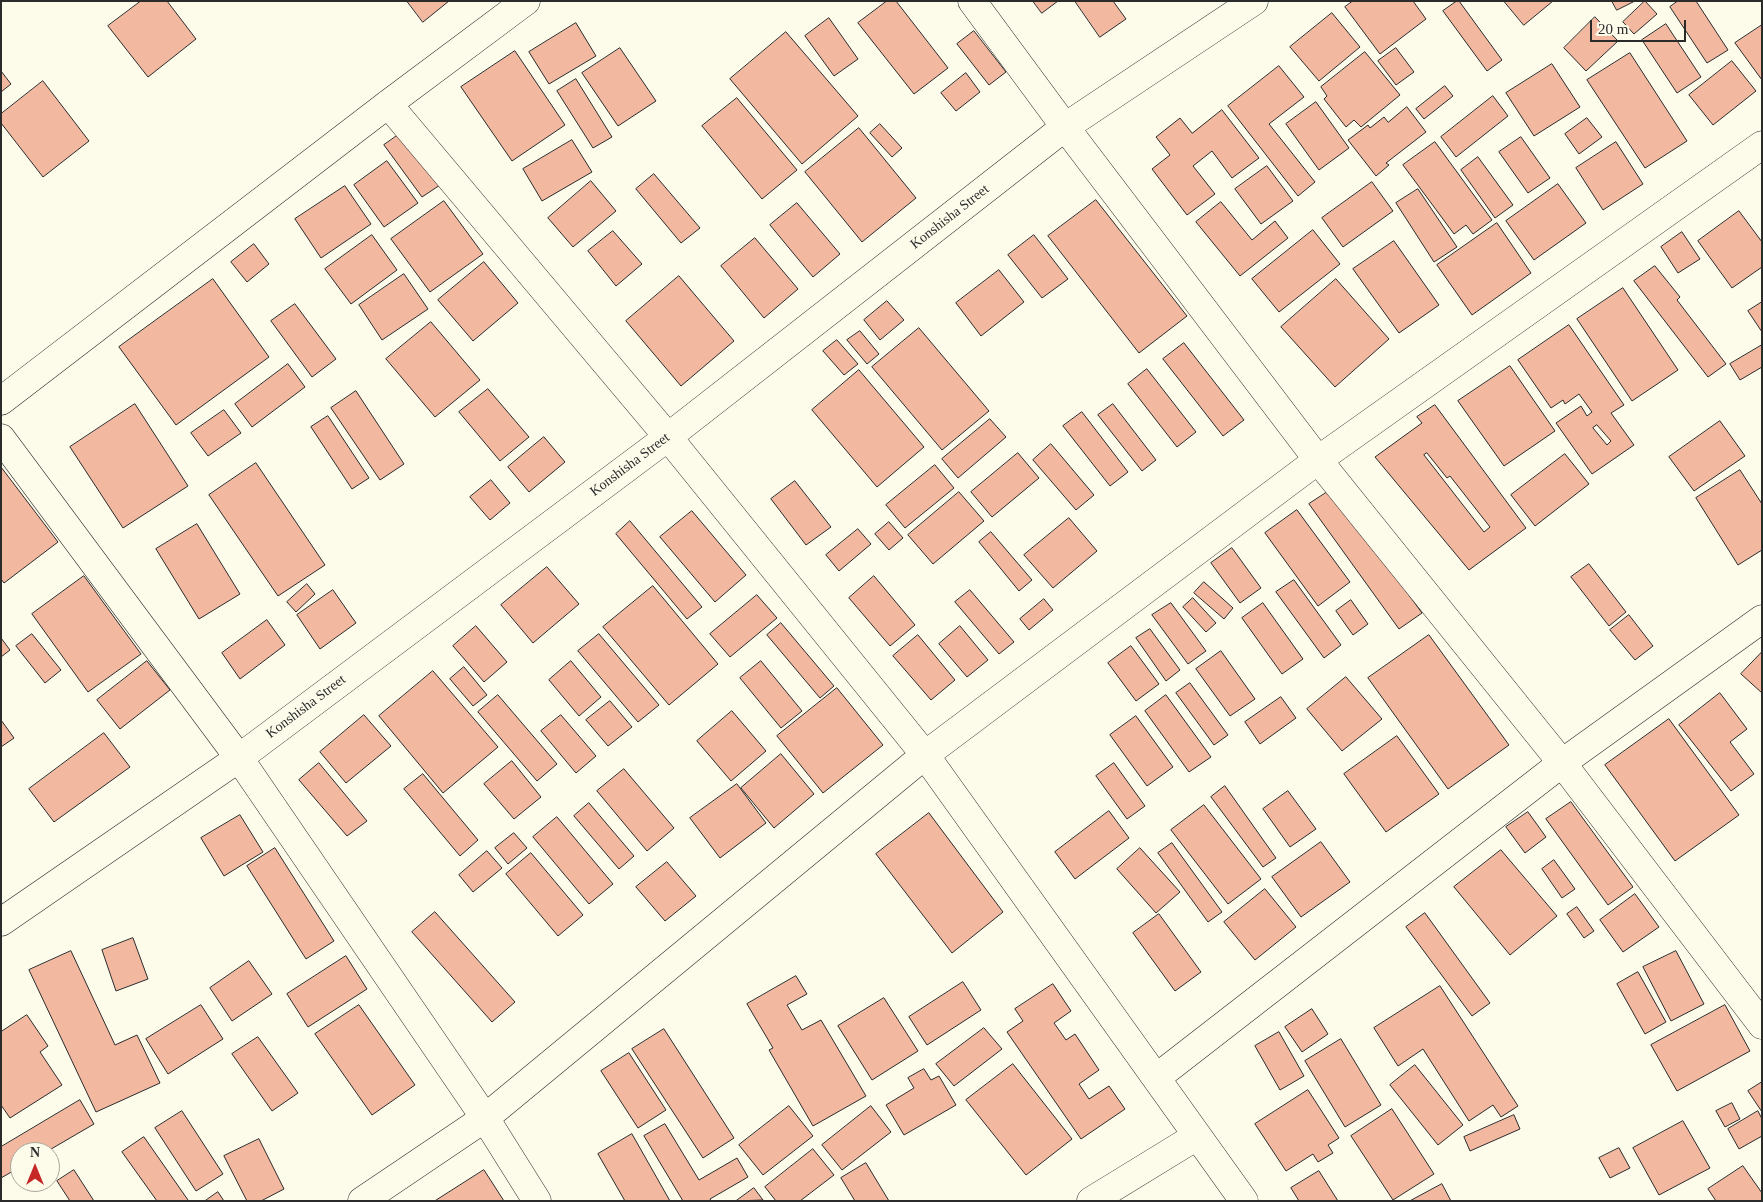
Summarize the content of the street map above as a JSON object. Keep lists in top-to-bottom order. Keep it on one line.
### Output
{"streets":{"street":["Konshisha Street"]},"scale_bar":"20 m","north":"top"}
